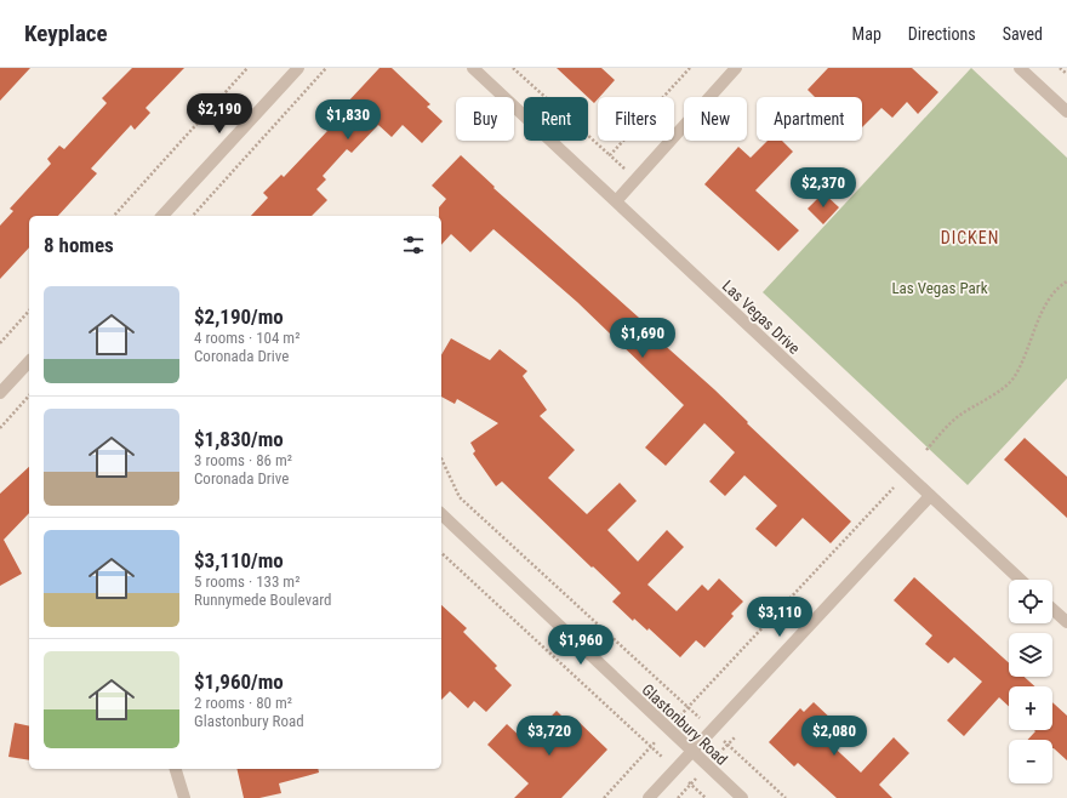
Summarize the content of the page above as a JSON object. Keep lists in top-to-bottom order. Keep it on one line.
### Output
{"streets":{"street":["Las Vegas Drive","Glastonbury Road"]},"districts":["DICKEN"],"parks":["Las Vegas Park"],"page":{"header":"Keyplace","nav":["Map","Directions","Saved"],"price":["$2,190","$1,830","$2,370","$1,690","$3,110","$1,960","$3,720","$2,080"],"chip":["Buy","Rent","Filters","New","Apartment"],"heading":"8 homes","list":[{"name":"$2,190/mo","note":"4 rooms · 104 m² · Coronada Drive"},{"name":"$1,830/mo","note":"3 rooms · 86 m² · Coronada Drive"},{"name":"$3,110/mo","note":"5 rooms · 133 m² · Runnymede Boulevard"},{"name":"$1,960/mo","note":"2 rooms · 80 m² · Glastonbury Road"}],"map_buttons":["+","−"]}}
